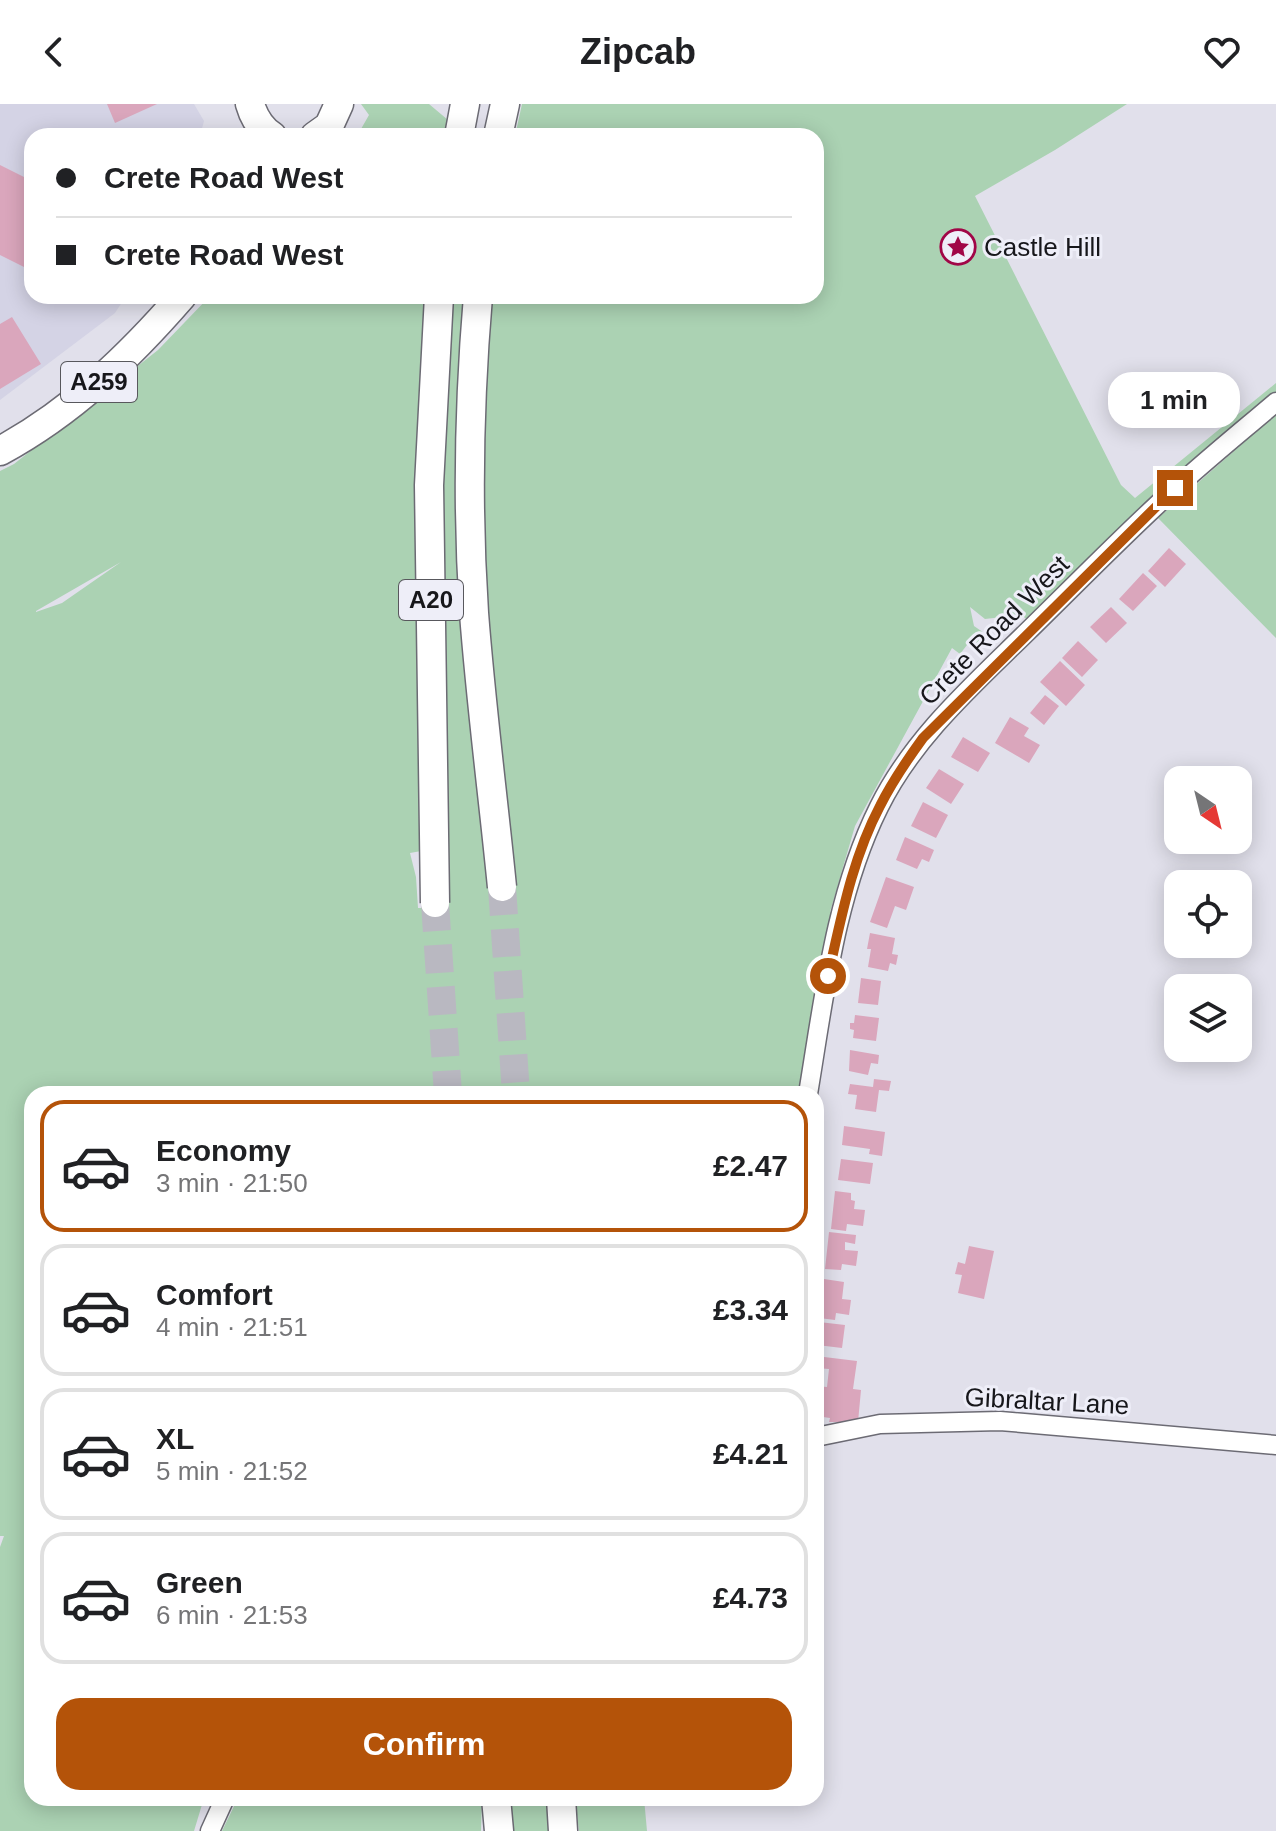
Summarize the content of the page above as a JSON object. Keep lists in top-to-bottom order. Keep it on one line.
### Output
{"streets":{"highway":["A259","A20"],"street":["Crete Road West","Gibraltar Lane"]},"places":{"place":["Castle Hill"]},"north":"bottom right","page":{"header":"Zipcab","banner":["Crete Road West","Crete Road West"],"bubble":"1 min","list":[{"name":"Economy","note":"3 min · 21:50","value":"£2.47"},{"name":"Comfort","note":"4 min · 21:51","value":"£3.34"},{"name":"XL","note":"5 min · 21:52","value":"£4.21"},{"name":"Green","note":"6 min · 21:53","value":"£4.73"}],"buttons":"Confirm"}}
